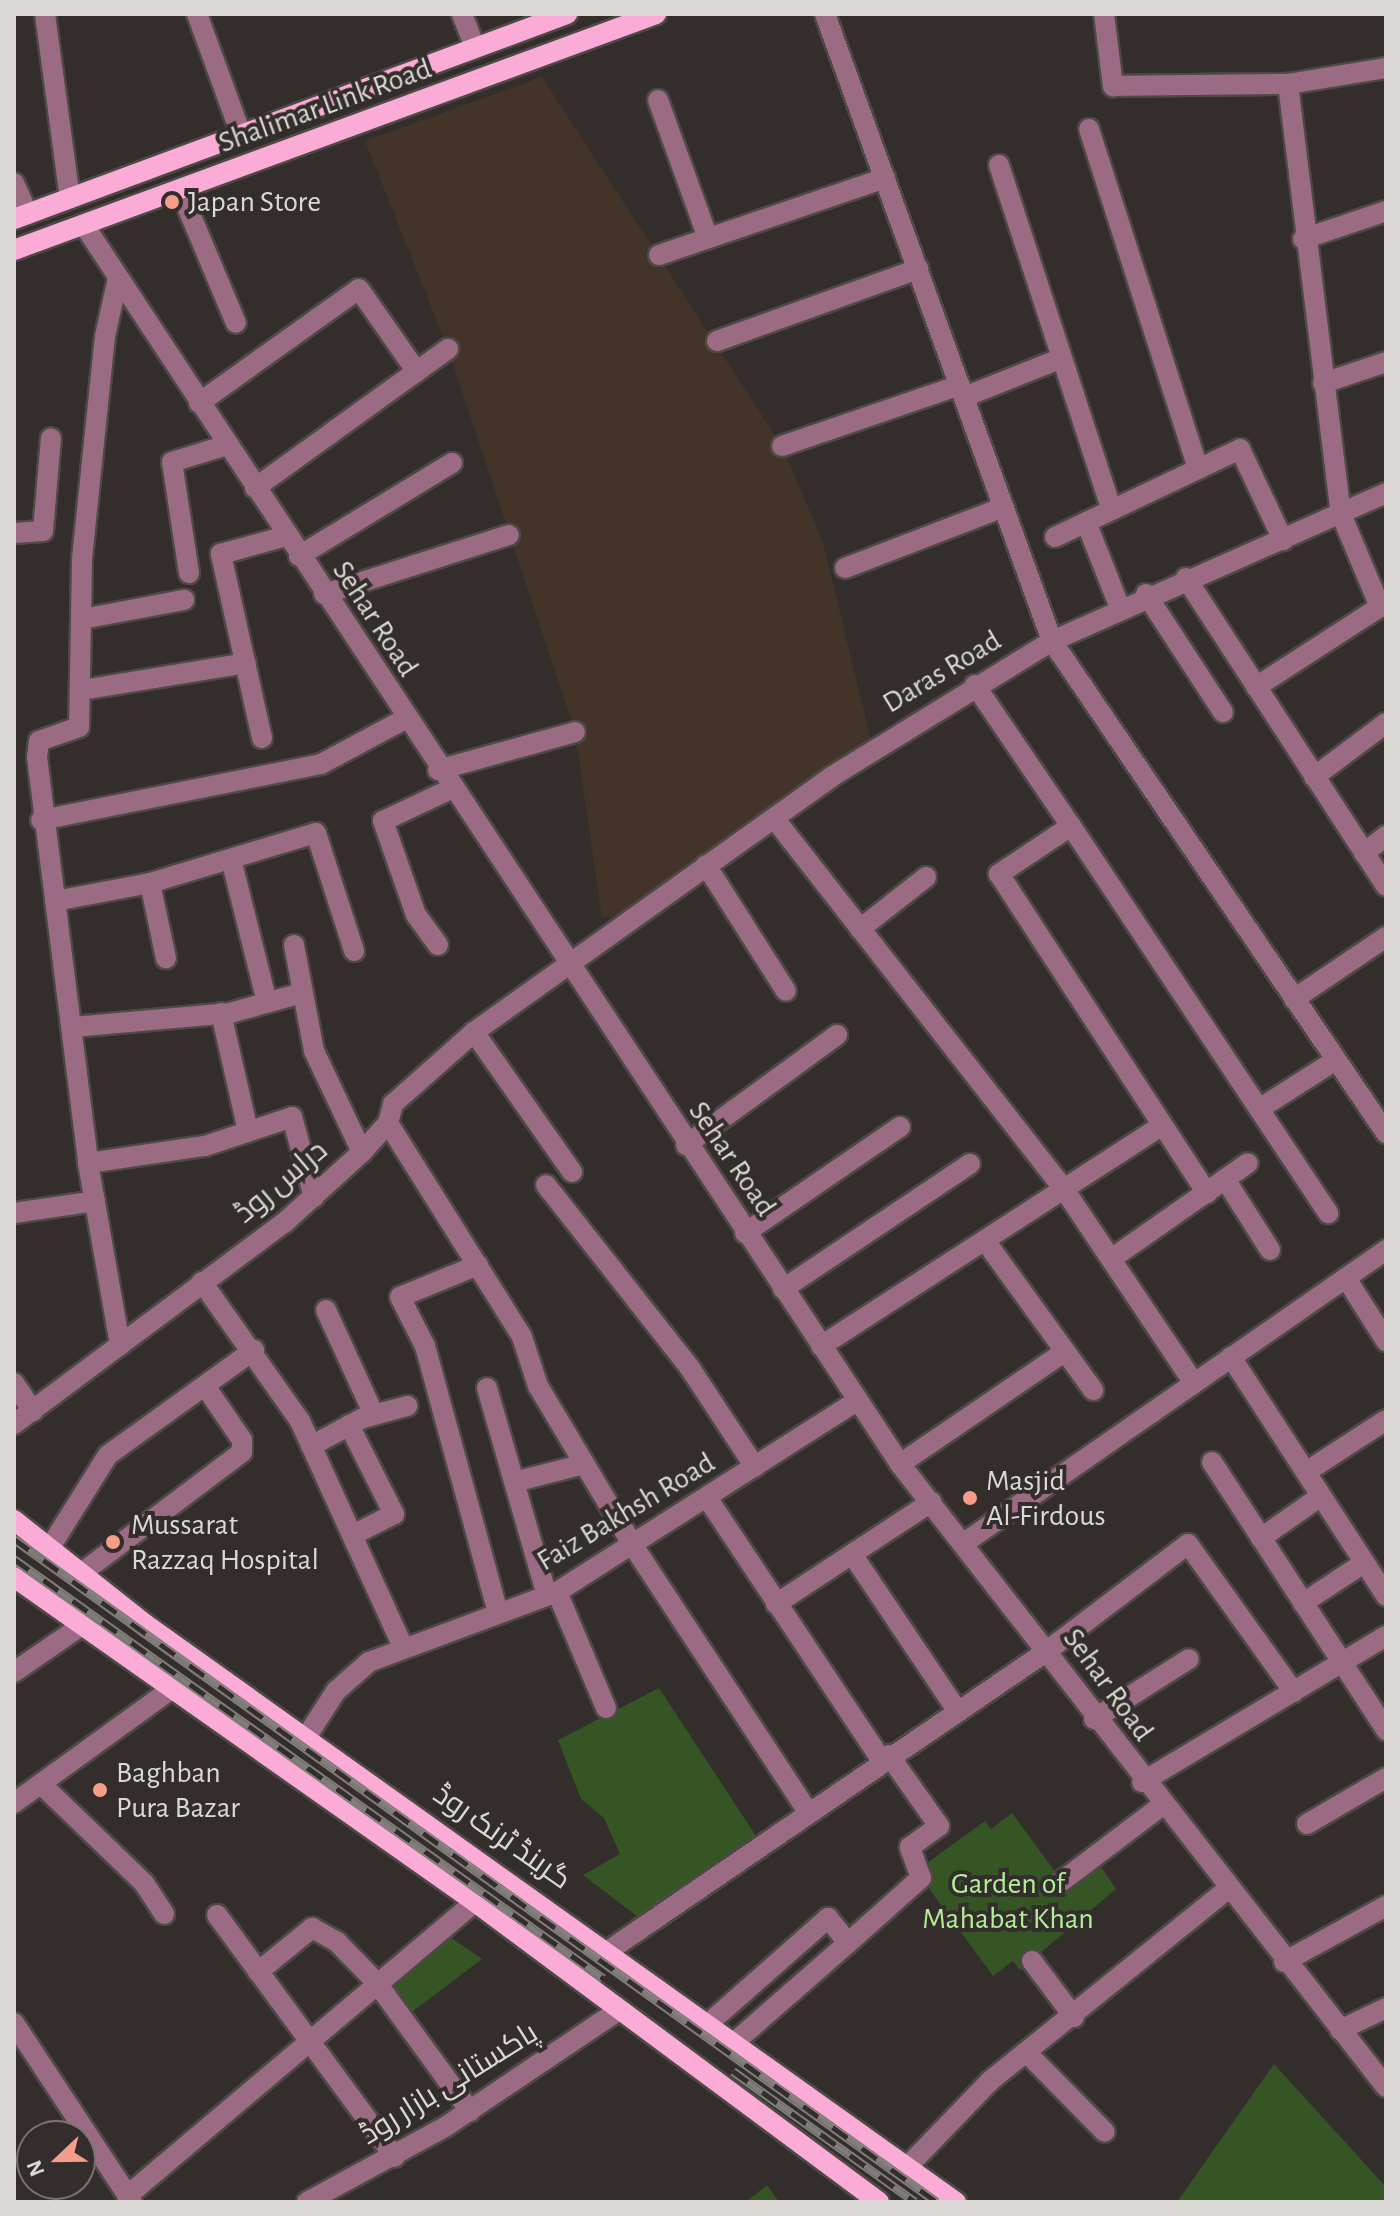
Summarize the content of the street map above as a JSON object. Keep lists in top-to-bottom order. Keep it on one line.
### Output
{"streets":{"main road":["Shalimar Link Road","گرینڈ ٹرنک روڈ"],"street":["Sehar Road","Daras Road","دراس روڈ","Faiz Bakhsh Road","پاکستانی بازار روڈ"]},"crossings":[["Shalimar Link Road","Sehar Road"],["Sehar Road","Daras Road"],["Sehar Road","دراس روڈ"],["Sehar Road","Faiz Bakhsh Road"],["Daras Road","دراس روڈ"],["Faiz Bakhsh Road","گرینڈ ٹرنک روڈ"]],"parks":["Garden of Mahabat Khan"],"places":["Japan Store","Masjid Al-Firdous","Mussarat Razzaq Hospital","Baghban Pura Bazar"],"north":"left"}
